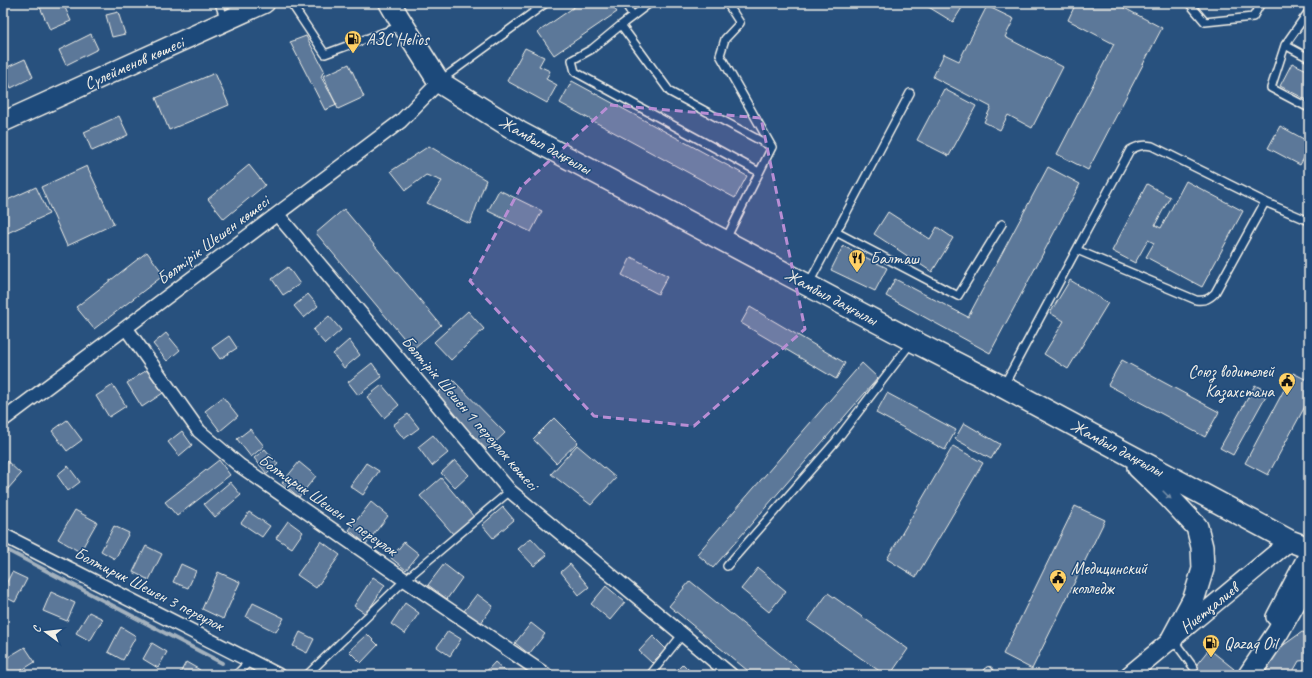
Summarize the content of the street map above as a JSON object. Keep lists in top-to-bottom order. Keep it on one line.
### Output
{"streets":{"main road":["Сүлейменов көшесі","Жамбыл даңғылы"],"street":["Бөлтірік Шешен көшесі","Бөлтірік Шешен 1 переулок көшесі","Болтирик Шешен 2 переулок","Болтирик Шешен 3 переулок","Ниетқалиев"]},"crossings":[["Жамбыл даңғылы","Бөлтірік Шешен көшесі"],["Жамбыл даңғылы","Ниетқалиев"],["Бөлтірік Шешен көшесі","Бөлтірік Шешен 1 переулок көшесі"],["Бөлтірік Шешен көшесі","Болтирик Шешен 2 переулок"]],"places":{"fuel station":["АЗС Helios","Qazaq Oil"],"restaurant":["Балташ"],"public building":["Союз водителей Казахстана","Медицинский колледж"]},"north":"left"}
